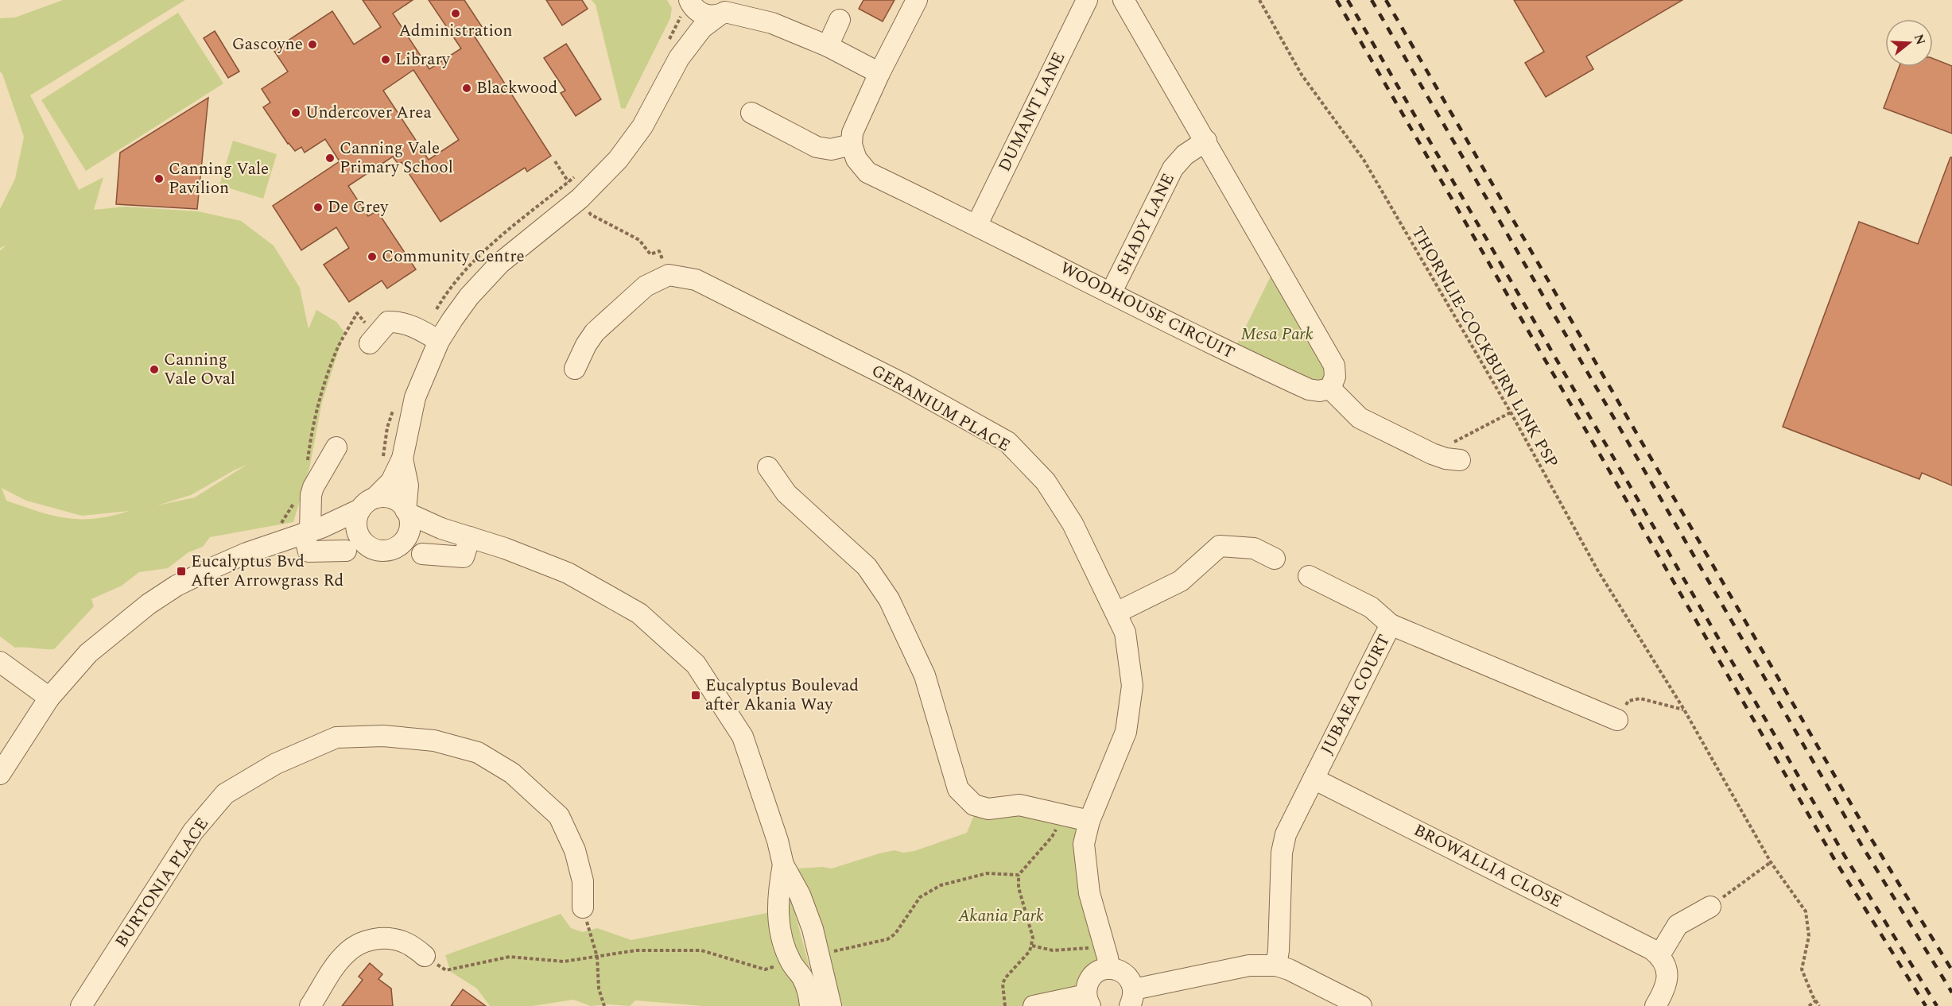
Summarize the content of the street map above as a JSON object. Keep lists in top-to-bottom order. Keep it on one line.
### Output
{"streets":{"street":["DUMANT LANE","SHADY LANE","WOODHOUSE CIRCUIT","GERANIUM PLACE","JUBAEA COURT","BROWALLIA CLOSE","BURTONIA PLACE"],"path":["THORNLIE-COCKBURN LINK PSP"]},"crossings":[["DUMANT LANE","WOODHOUSE CIRCUIT"],["SHADY LANE","WOODHOUSE CIRCUIT"],["JUBAEA COURT","BROWALLIA CLOSE"]],"parks":["Mesa Park","Akania Park"],"places":{"other":["Administration","Gascoyne","Library","Blackwood","Undercover Area","Canning Vale Primary School","Canning Vale Pavilion","De Grey","Community Centre","Canning Vale Oval"],"transit":["Eucalyptus Bvd After Arrowgrass Rd","Eucalyptus Boulevad after Akania Way"]},"north":"right"}
